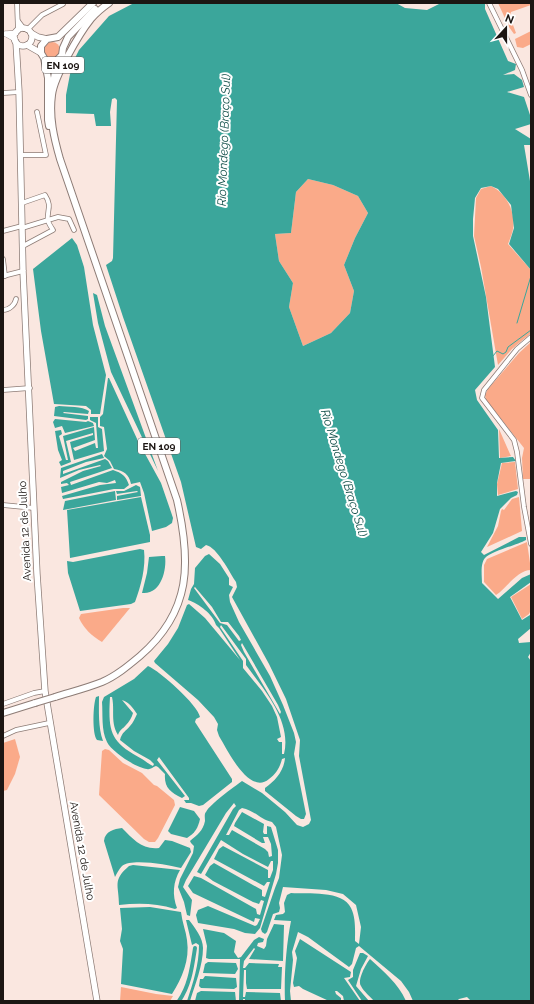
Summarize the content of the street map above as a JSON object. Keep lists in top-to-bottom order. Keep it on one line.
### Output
{"streets":{"main road":["EN 109","Avenida 12 de Julho"]},"water":["Rio Mondego (Braço Sul)"],"north":"top"}
